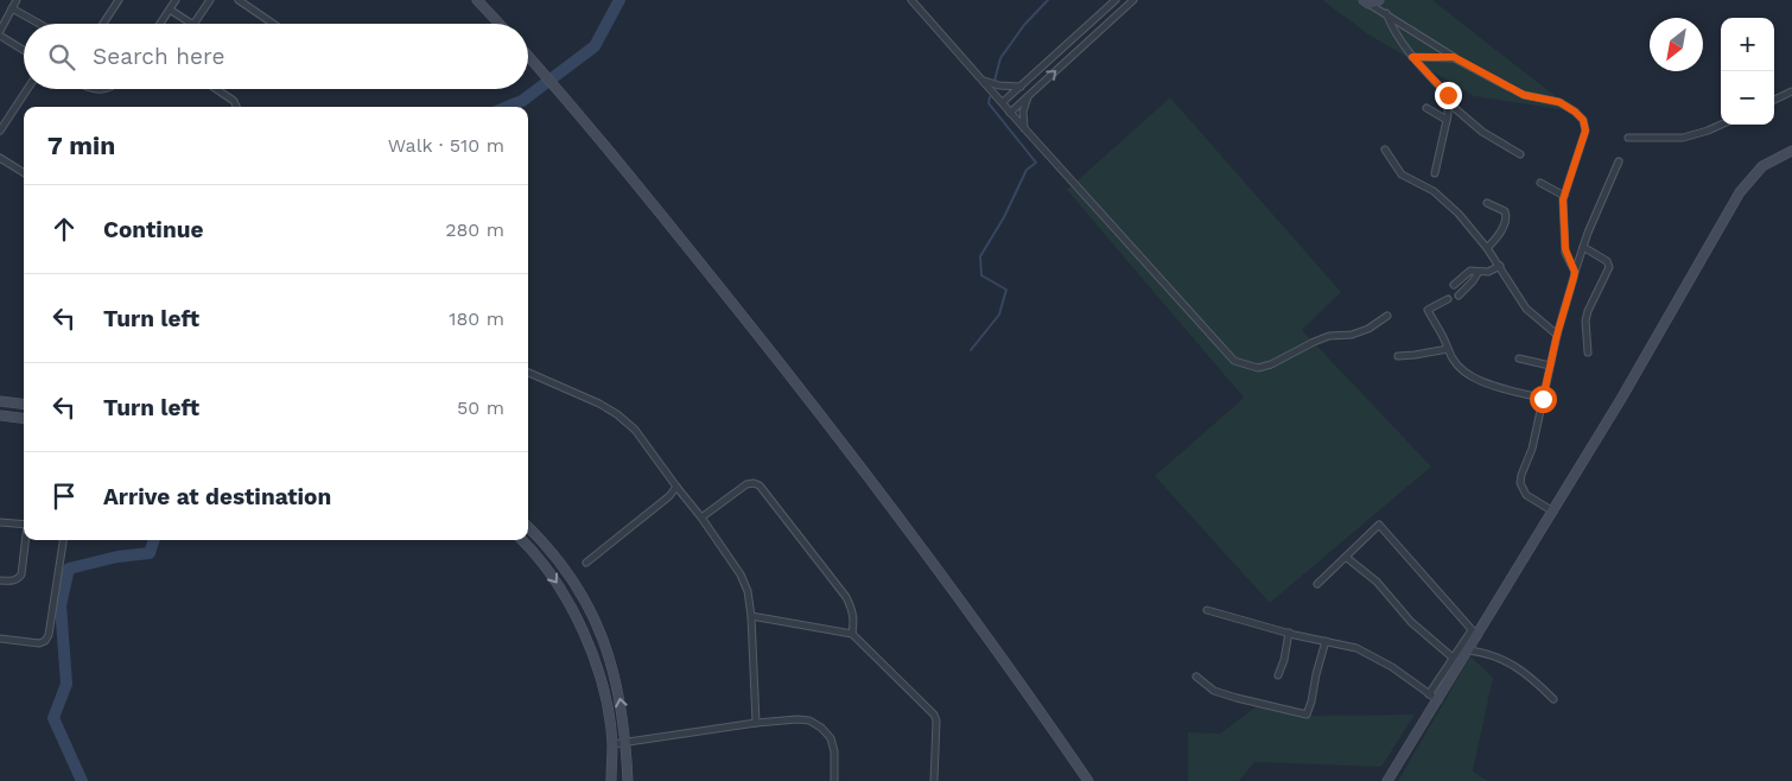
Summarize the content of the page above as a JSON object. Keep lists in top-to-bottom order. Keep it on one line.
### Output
{"north":"bottom left","page":{"map_buttons":["+","−"],"search":"Search here","heading":["7 min","Walk · 510 m"],"list":[["Continue","280 m"],["Turn left","180 m"],["Turn left","50 m"],"Arrive at destination"]}}
